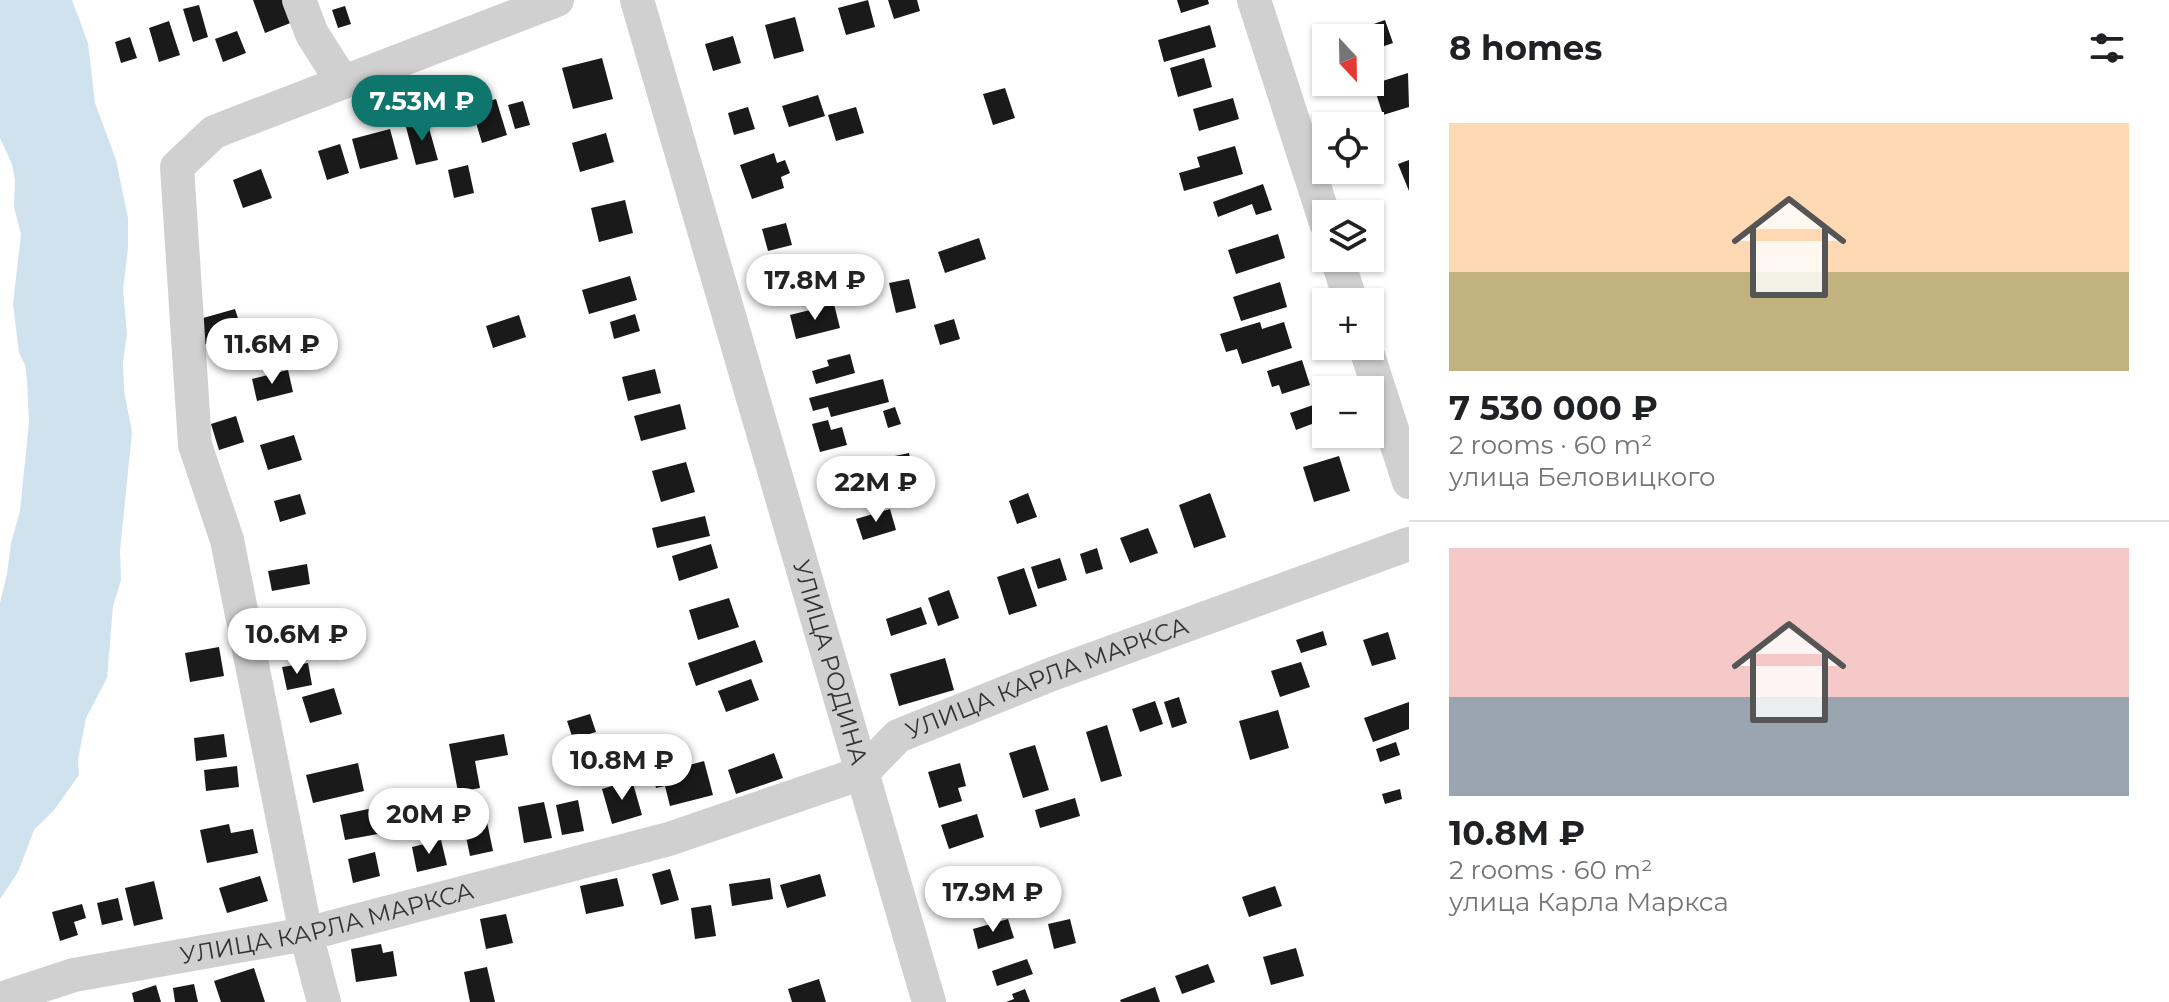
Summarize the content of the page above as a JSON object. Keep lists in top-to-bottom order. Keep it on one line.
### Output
{"streets":{"street":["УЛИЦА РОДИНА","УЛИЦА КАРЛА МАРКСА"]},"crossings":[["УЛИЦА РОДИНА","УЛИЦА КАРЛА МАРКСА"]],"north":"bottom","page":{"heading":"8 homes","map_buttons":["+","−"],"price":["7.53M ₽","17.8M ₽","11.6M ₽","22M ₽","10.6M ₽","10.8M ₽","20M ₽","17.9M ₽"],"list":[{"name":"7 530 000 ₽","note":"2 rooms · 60 m² · улица Беловицкого"},{"name":"10.8M ₽","note":"2 rooms · 60 m² · улица Карла Маркса"}]}}
